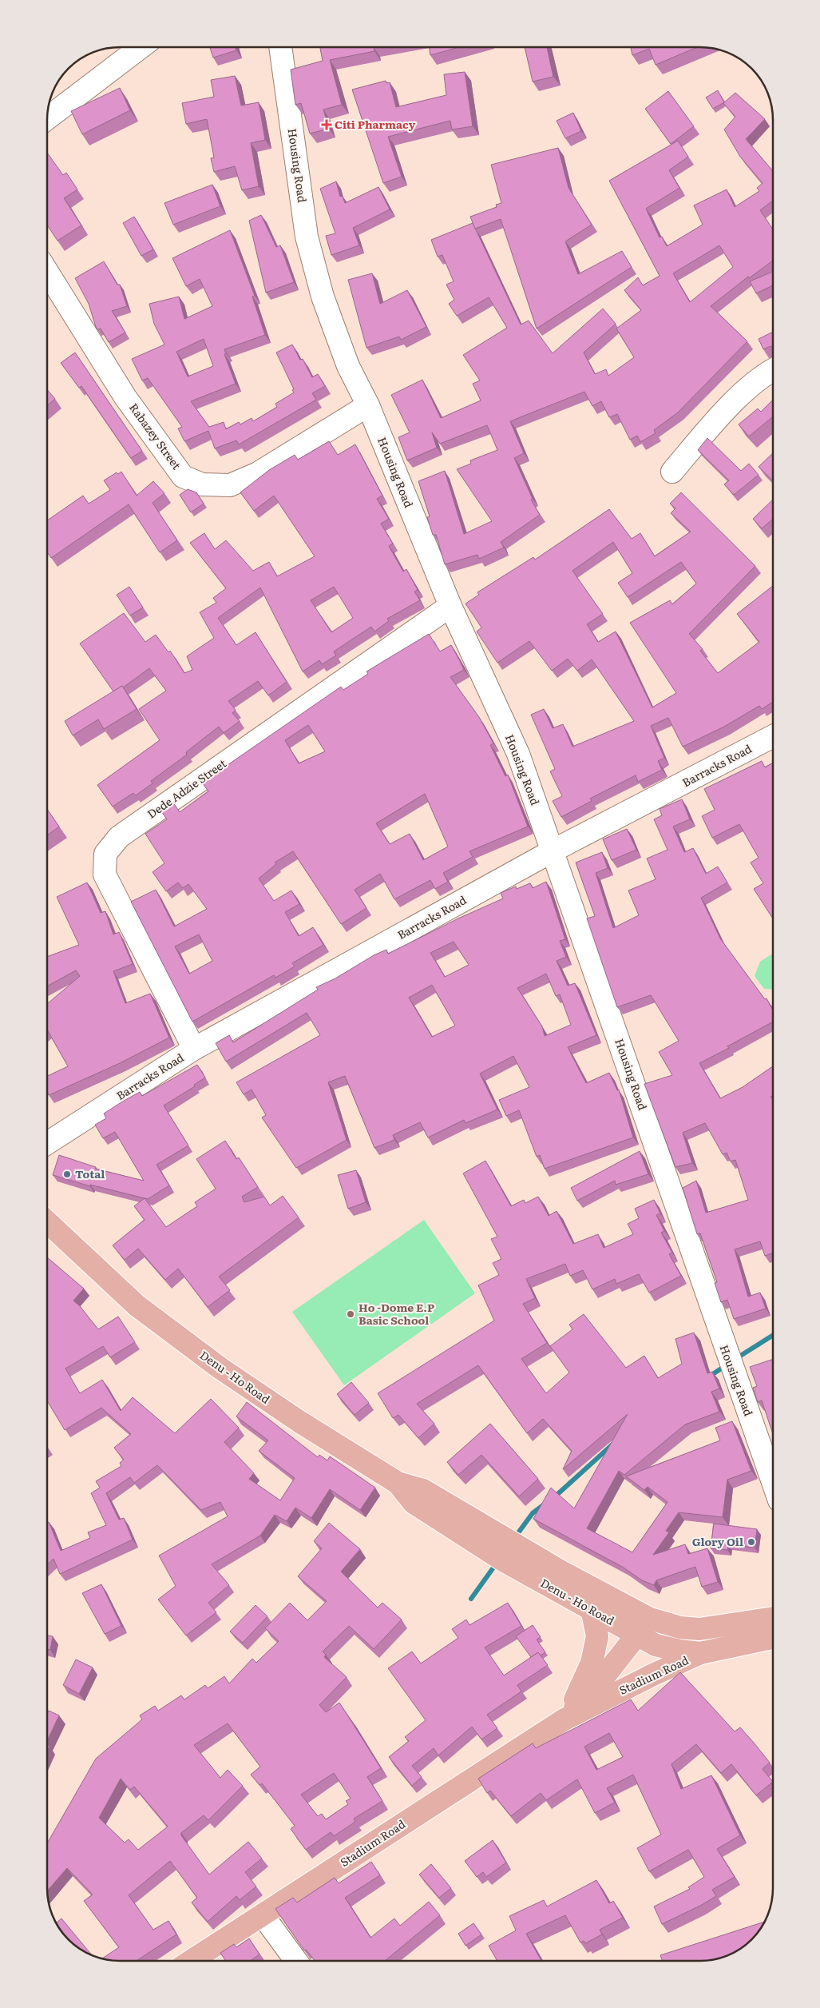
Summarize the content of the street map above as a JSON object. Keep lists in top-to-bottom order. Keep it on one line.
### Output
{"streets":{"main road":["Denu - Ho Road","Stadium Road"],"street":["Housing Road","Rabazey Street","Barracks Road","Dede Adzie Street"]},"crossings":[["Housing Road","Rabazey Street"],["Housing Road","Barracks Road"],["Housing Road","Dede Adzie Street"],["Barracks Road","Dede Adzie Street"],["Denu - Ho Road","Stadium Road"]],"places":{"health":["Citi Pharmacy"],"other":["Total","Ho -Dome E.P Basic School","Glory Oil"]}}
